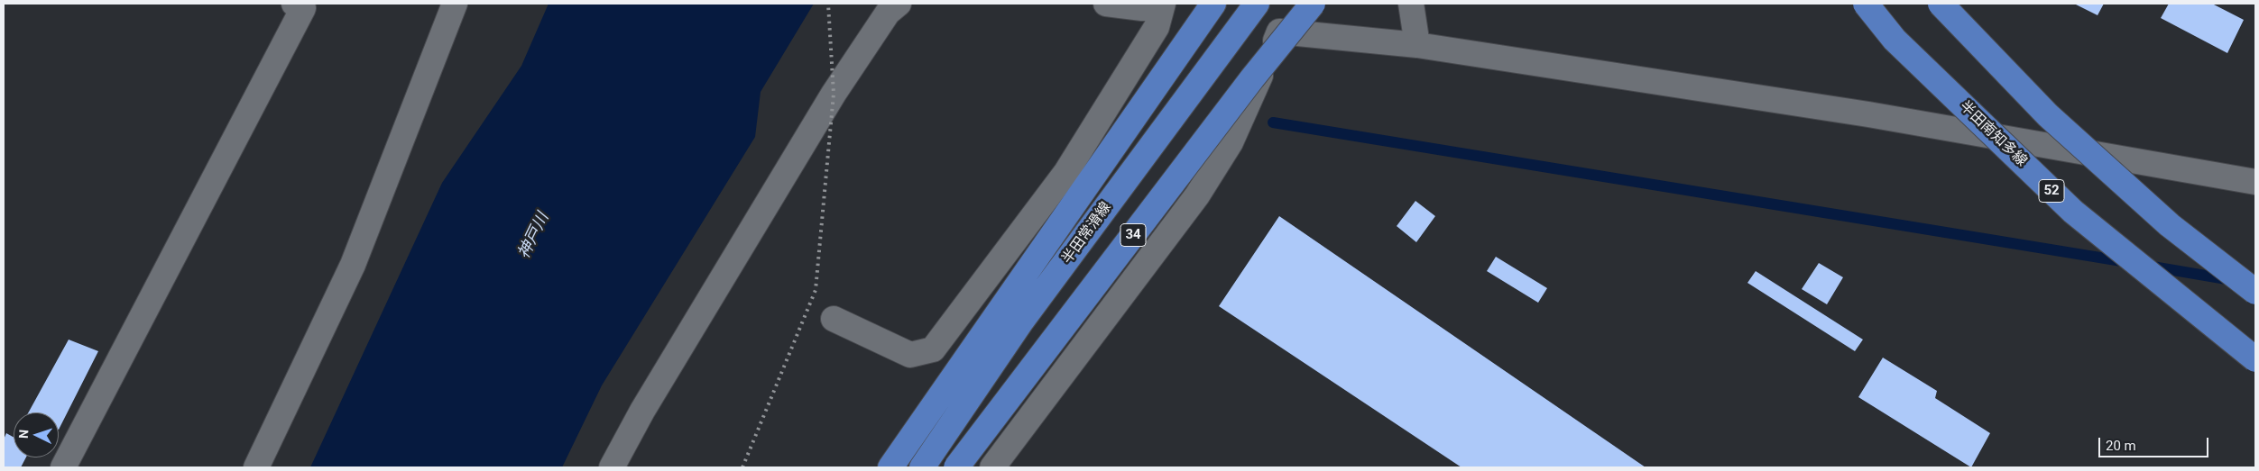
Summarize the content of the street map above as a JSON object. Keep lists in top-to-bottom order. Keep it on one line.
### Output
{"streets":{"main road":["半田南知多線","52","半田常滑線","34"]},"water":["神戸川"],"scale_bar":"20 m","north":"left"}
